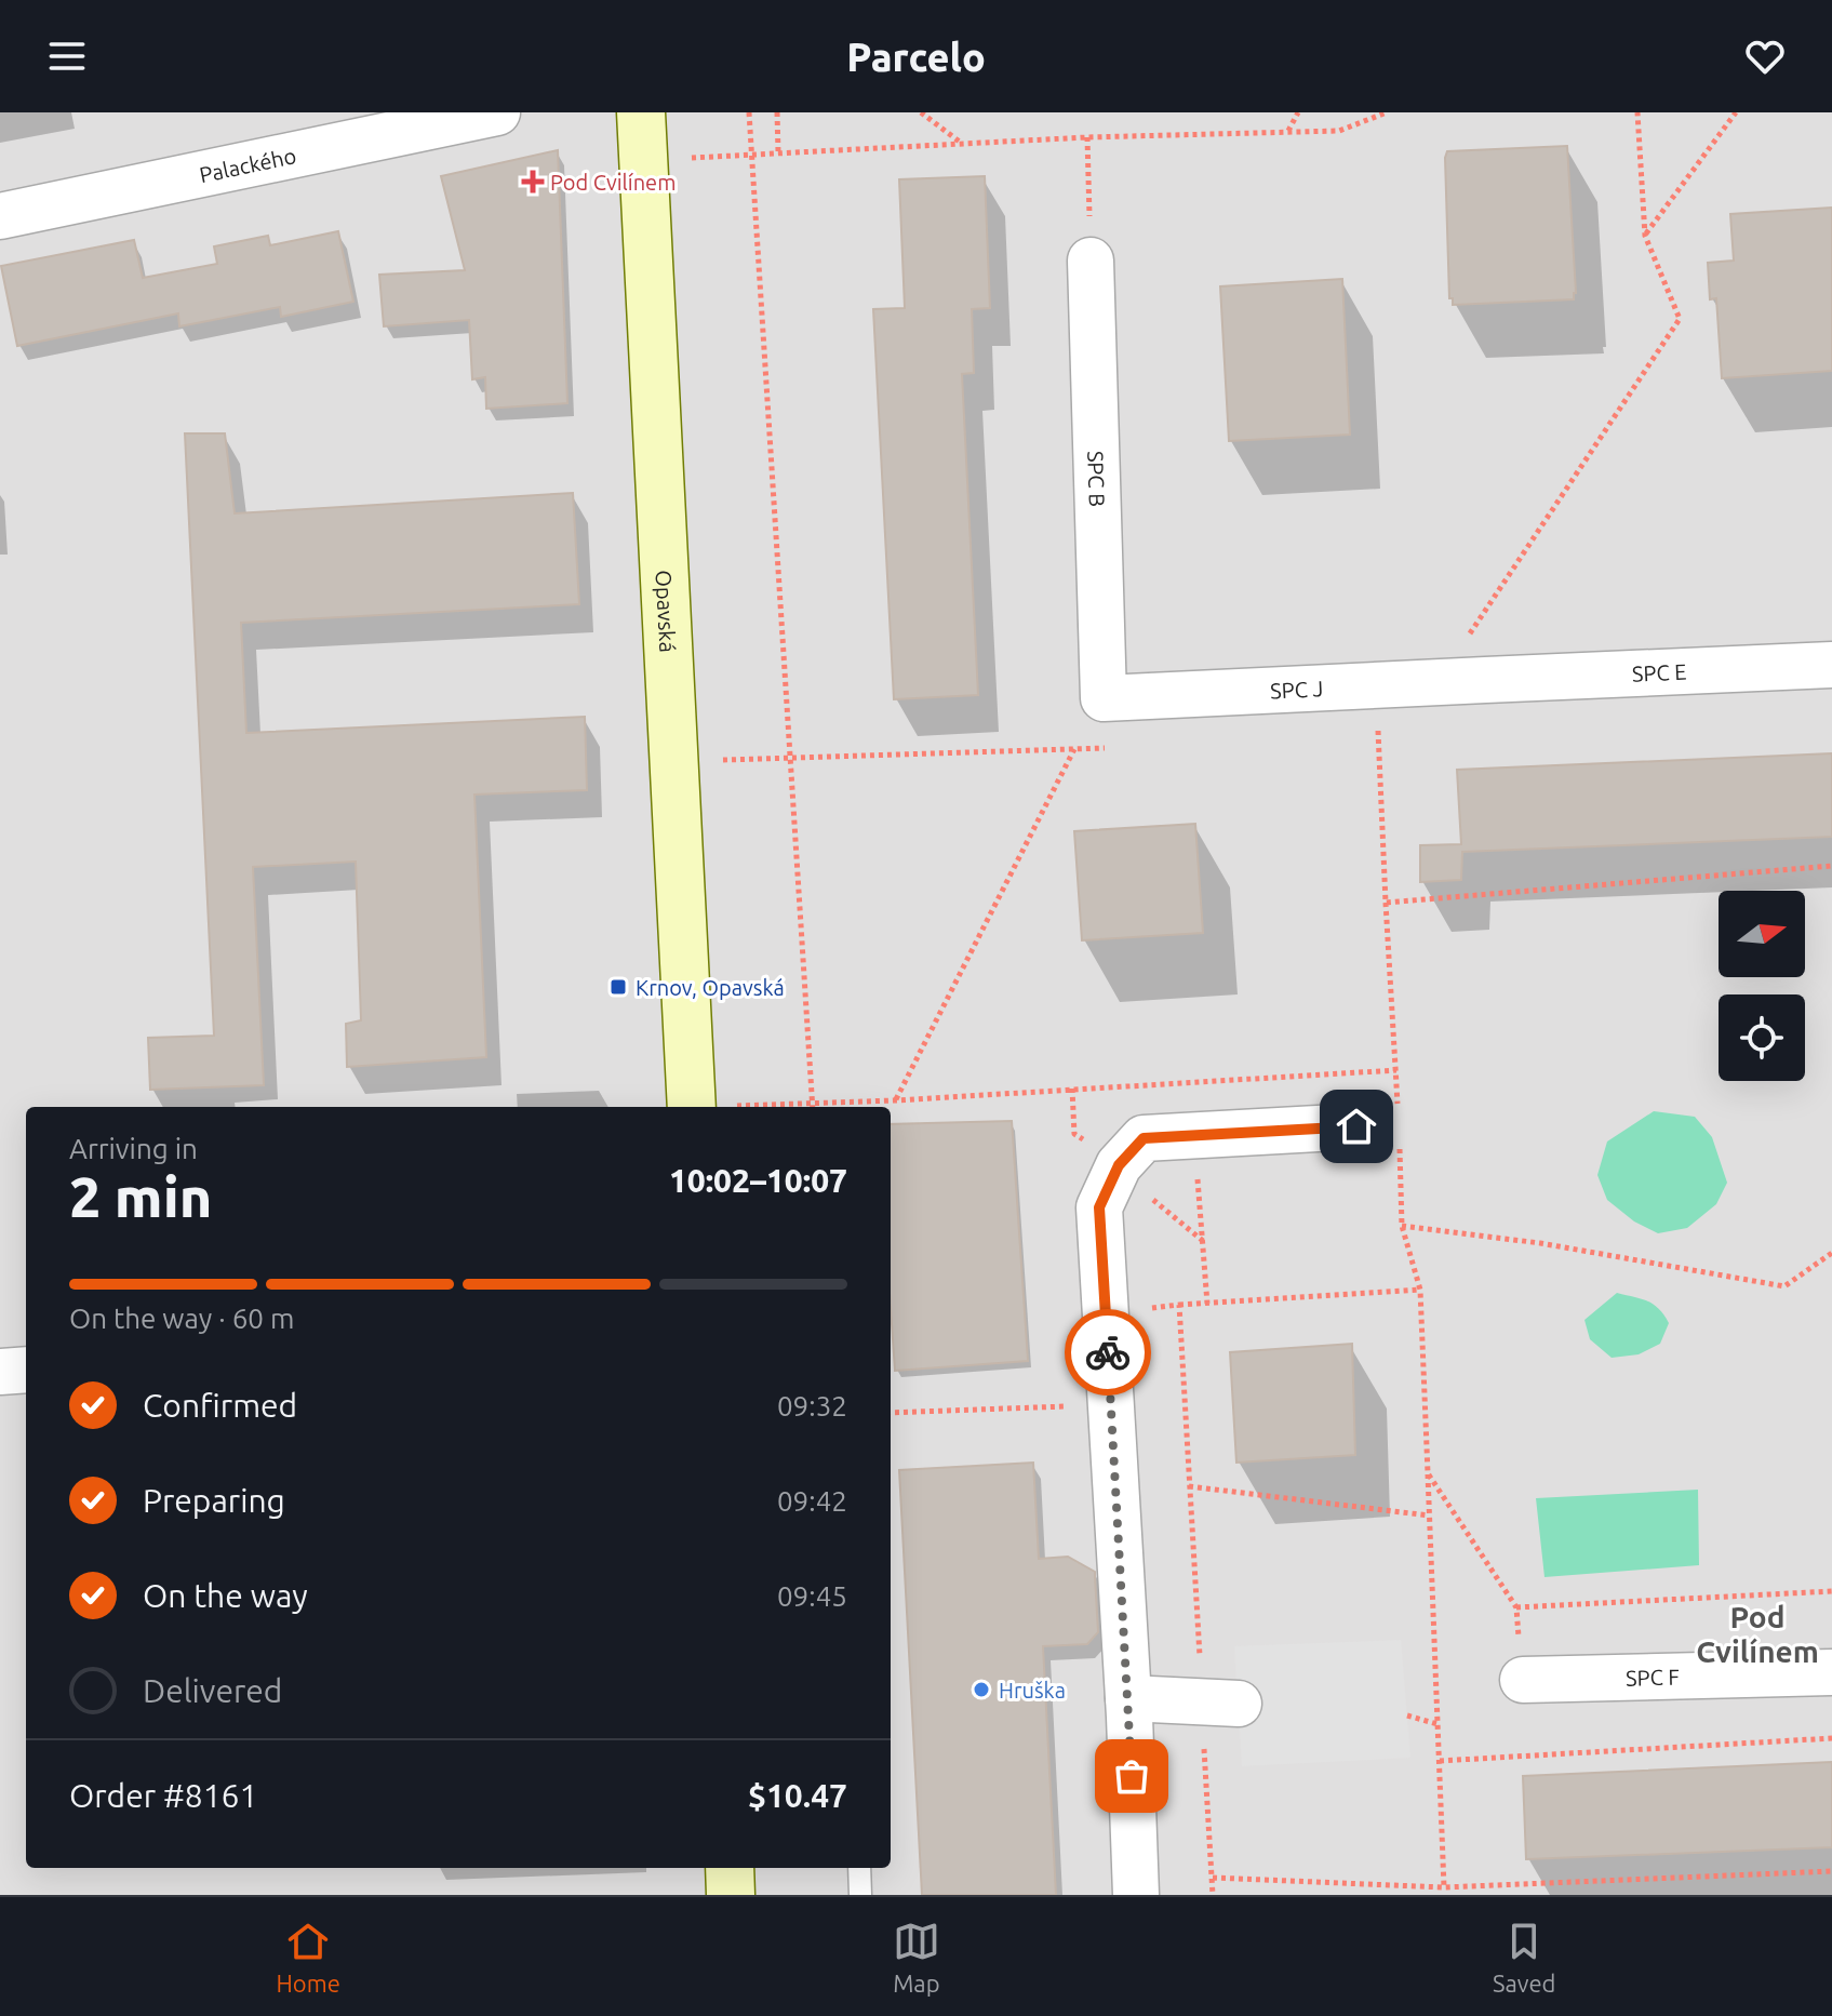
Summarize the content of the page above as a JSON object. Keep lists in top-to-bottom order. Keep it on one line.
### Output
{"streets":{"main road":["Opavská"],"street":["Palackého","SPC B","SPC E","SPC J","SPC F"]},"crossings":[["SPC B","SPC J"],["SPC E","SPC J"]],"districts":["Pod Cvilínem"],"places":{"health":["Pod Cvilínem"],"transit":["Krnov, Opavská"],"other":["Hruška"]},"north":"right","page":{"header":"Parcelo","heading":["2 min","Arriving in","10:02–10:07"],"panel":["Order #8161","$10.47"],"bar":"On the way · 60 m","list":[["Confirmed","09:32"],["Preparing","09:42"],["On the way","09:45"],"Delivered"],"tabs":["Home","Map","Saved"]}}
